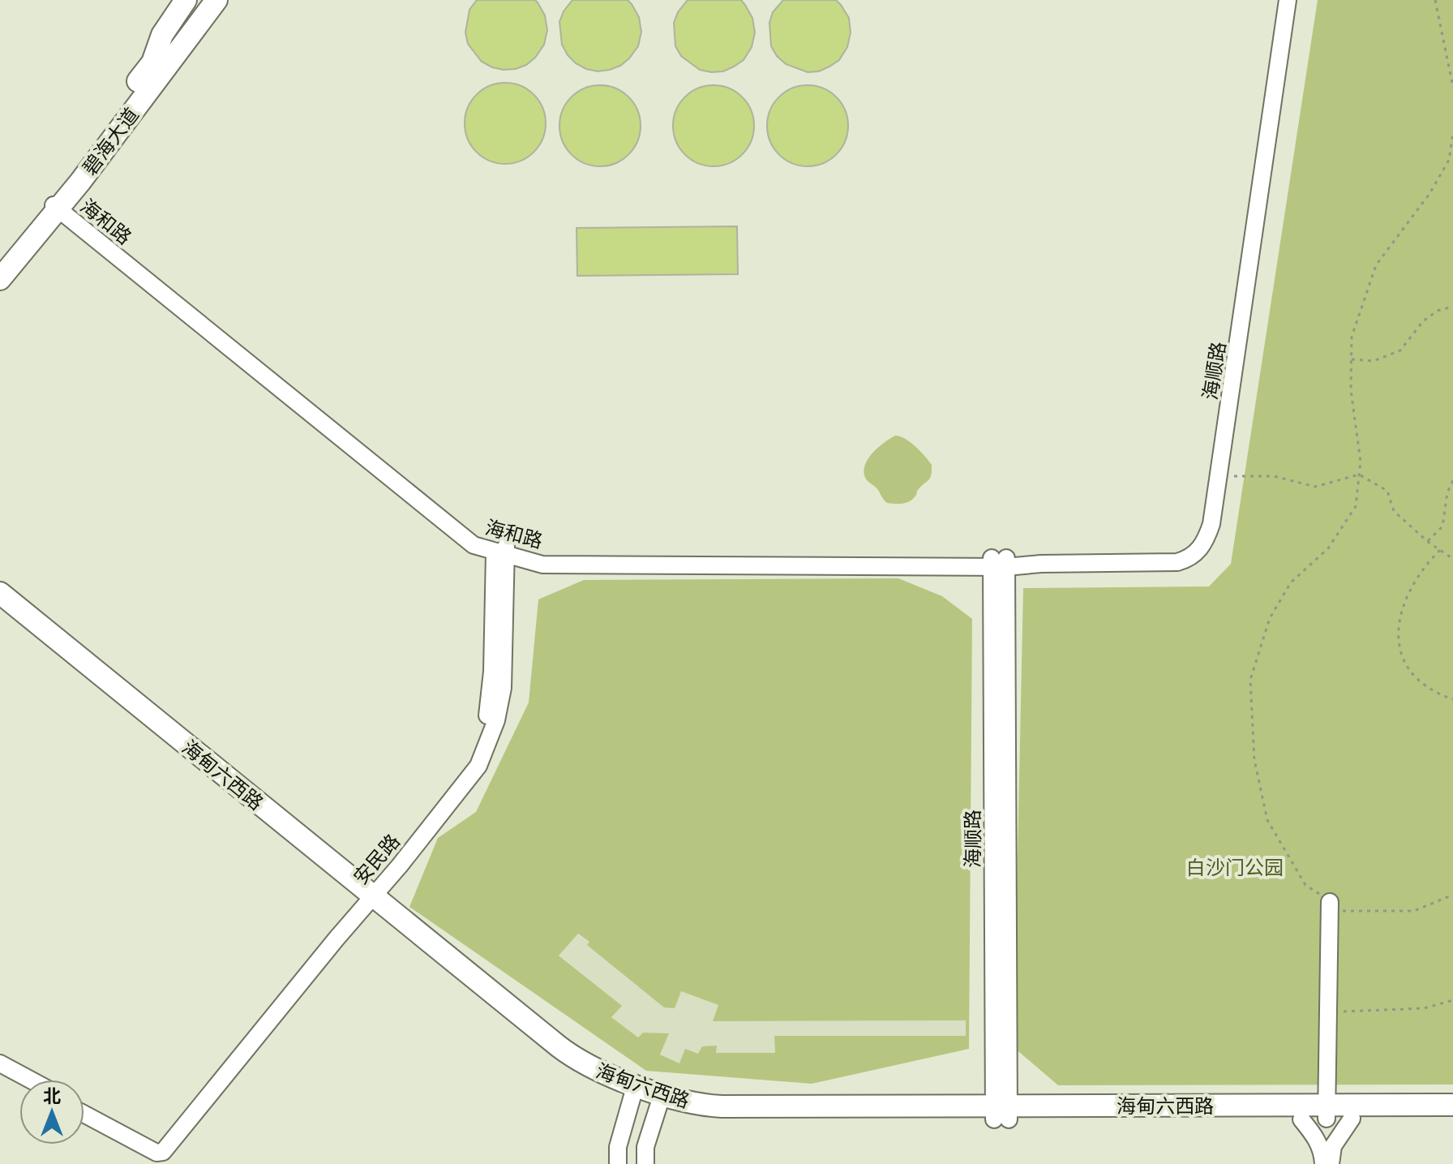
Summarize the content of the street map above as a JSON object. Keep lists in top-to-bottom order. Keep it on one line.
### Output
{"streets":{"main road":["碧海大道","海甸六西路"],"street":["海和路","海顺路","安民路"]},"crossings":[["碧海大道","海和路"],["海和路","海顺路"],["海和路","安民路"],["海顺路","海甸六西路"],["海甸六西路","安民路"]],"parks":["白沙门公园"],"north":"top"}
